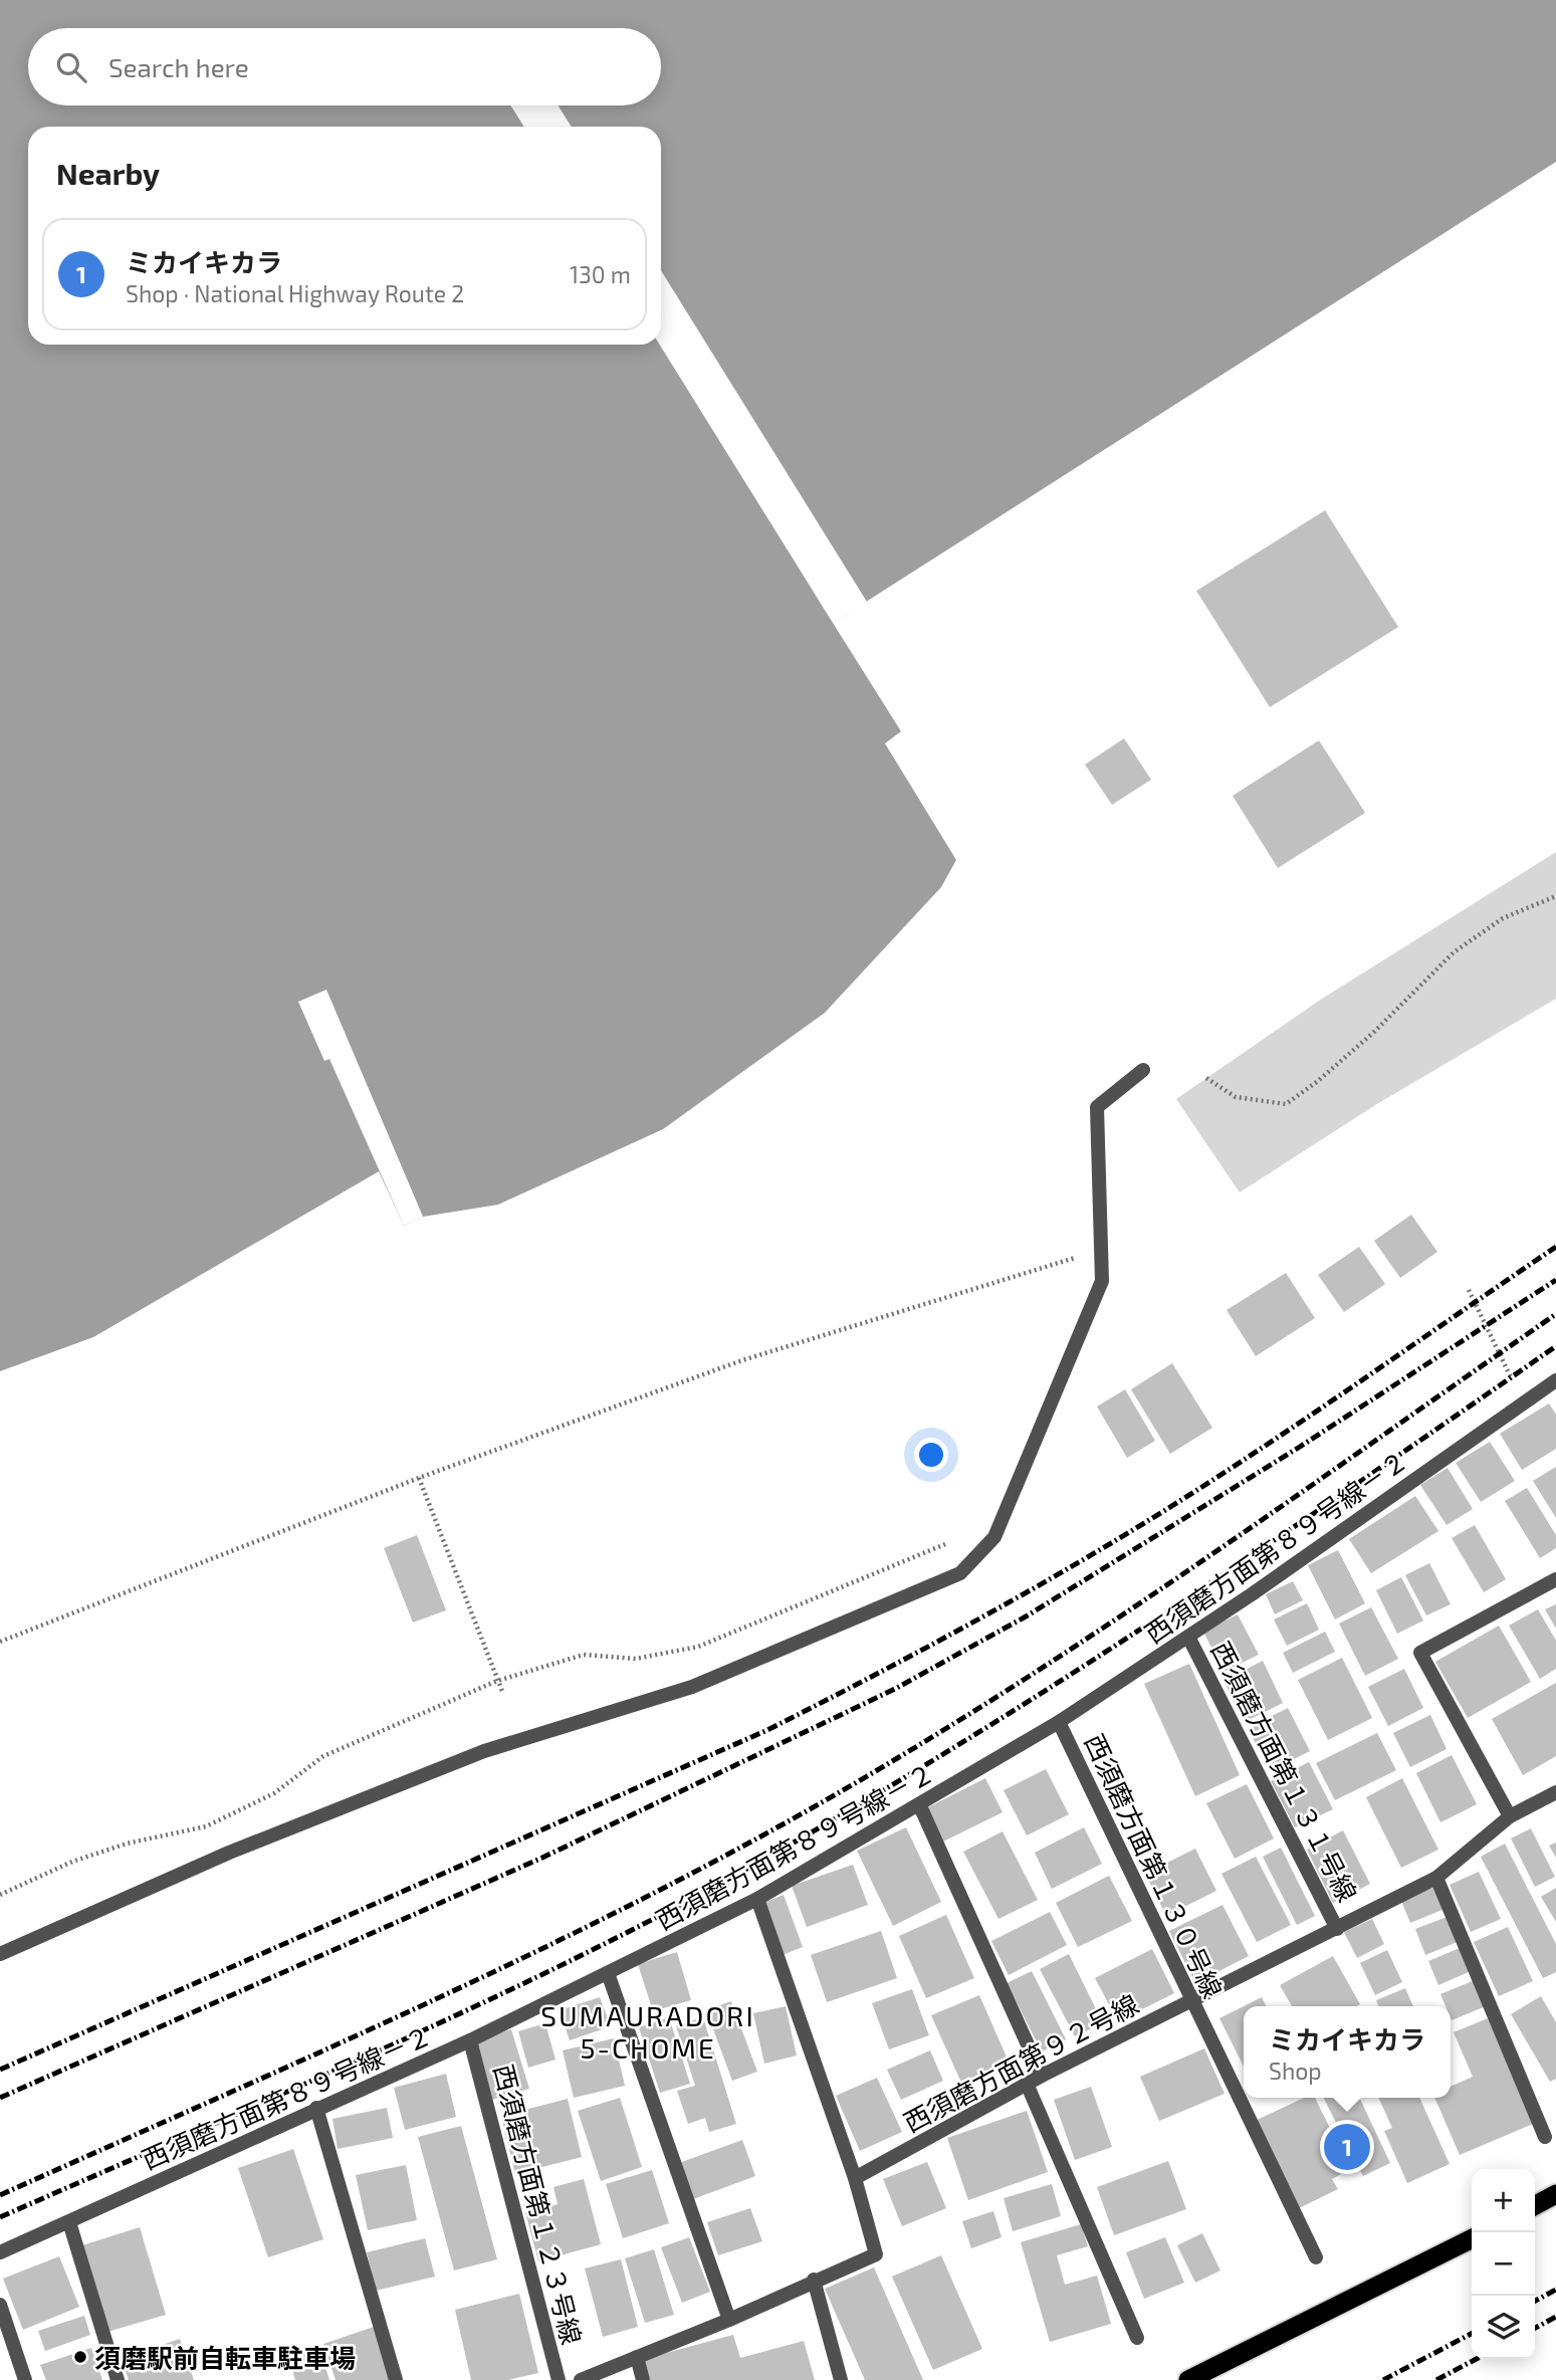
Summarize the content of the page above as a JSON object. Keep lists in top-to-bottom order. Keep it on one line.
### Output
{"streets":{"street":["西須磨方面第８９号線－２","西須磨方面第１３１号線","西須磨方面第１３０号線","西須磨方面第９２号線","西須磨方面第１２３号線"]},"crossings":[["西須磨方面第８９号線－２","西須磨方面第１３１号線"],["西須磨方面第８９号線－２","西須磨方面第１３０号線"],["西須磨方面第８９号線－２","西須磨方面第１２３号線"],["西須磨方面第１３１号線","西須磨方面第９２号線"],["西須磨方面第１３０号線","西須磨方面第９２号線"]],"districts":["SUMAURADORI 5-CHOME"],"places":["須磨駅前自転車駐車場"],"page":{"search":"Search here","heading":"Nearby","list":[{"mark":"1","name":"ミカイキカラ","note":"Shop · National Highway Route 2","value":"130 m"}],"popup":["ミカイキカラ","Shop"],"pins":"1","map_buttons":["+","−"]}}
